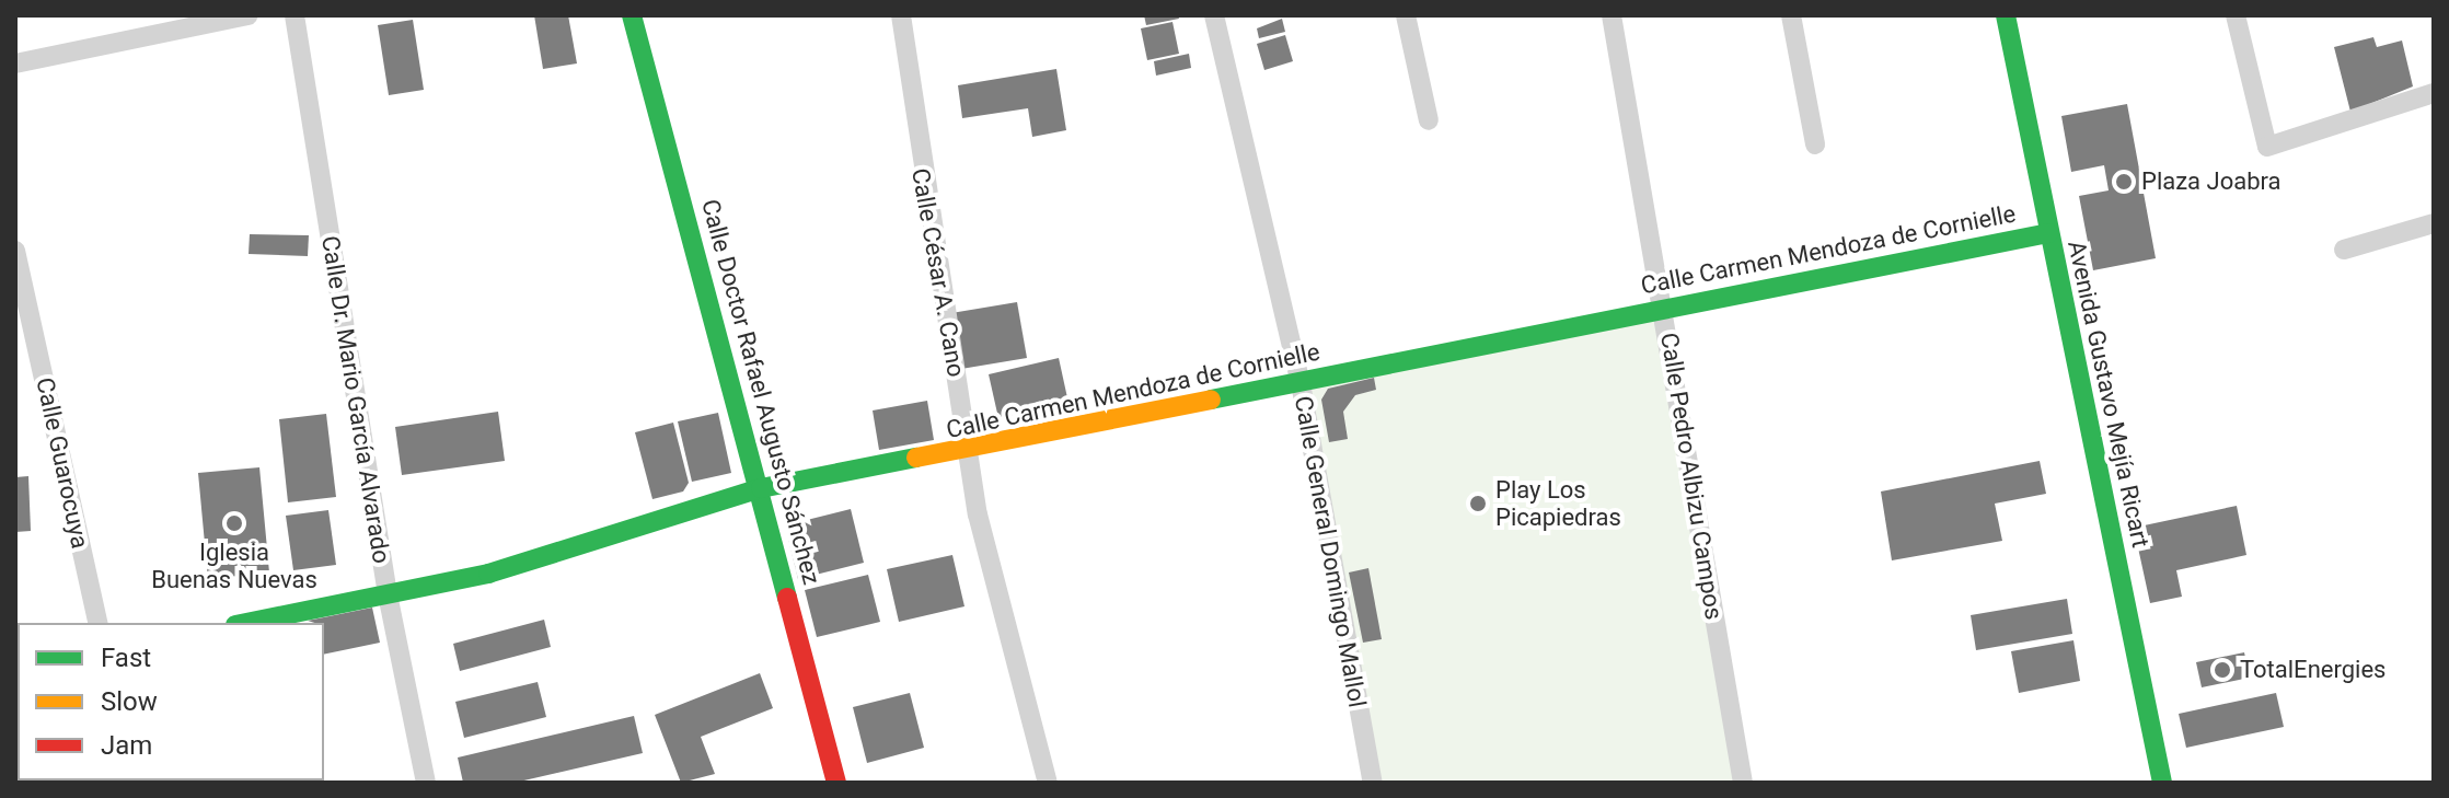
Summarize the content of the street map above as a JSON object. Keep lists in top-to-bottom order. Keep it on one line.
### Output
{"streets":{"street":["Calle Carmen Mendoza de Cornielle","Calle César A. Cano","Calle Doctor Rafael Augusto Sánchez","Avenida Gustavo Mejía Ricart","Calle Dr. Mario García Alvarado","Calle Guarocuya","Calle Pedro Albizu Campos","Calle General Domingo Mallol"]},"crossings":[["Calle Carmen Mendoza de Cornielle","Calle César A. Cano"],["Calle Carmen Mendoza de Cornielle","Calle Doctor Rafael Augusto Sánchez"],["Calle Carmen Mendoza de Cornielle","Avenida Gustavo Mejía Ricart"],["Calle Carmen Mendoza de Cornielle","Calle Dr. Mario García Alvarado"],["Calle Carmen Mendoza de Cornielle","Calle Pedro Albizu Campos"],["Calle Carmen Mendoza de Cornielle","Calle General Domingo Mallol"]],"places":["Plaza Joabra","Play Los Picapiedras","Iglesia Buenas Nuevas","TotalEnergies"],"legend":["Fast","Slow","Jam"]}
